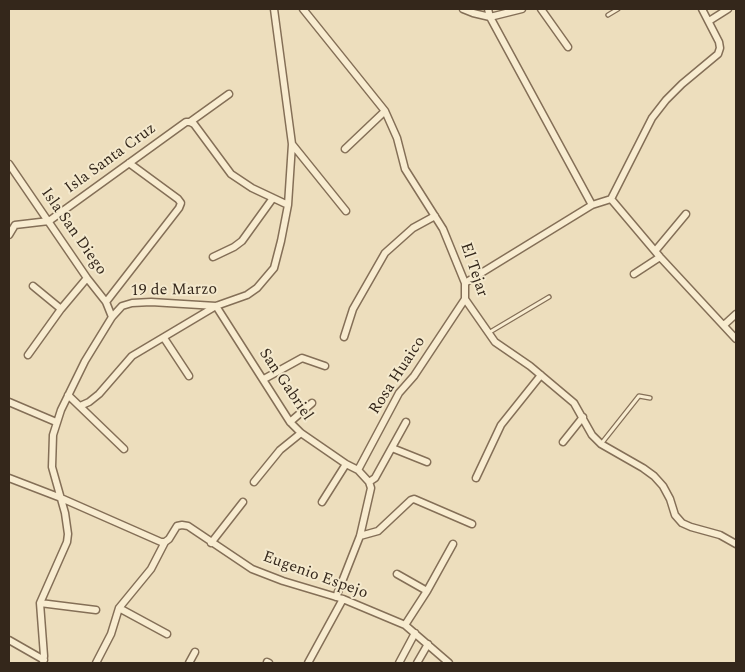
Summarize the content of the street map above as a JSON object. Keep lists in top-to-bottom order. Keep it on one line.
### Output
{"streets":{"street":["Isla Santa Cruz","Isla San Diego","El Tejar","19 de Marzo","Rosa Huaico","San Gabriel","Eugenio Espejo"]},"crossings":[["Isla Santa Cruz","Isla San Diego"],["Isla San Diego","19 de Marzo"],["El Tejar","Rosa Huaico"],["19 de Marzo","San Gabriel"],["Rosa Huaico","San Gabriel"]]}
